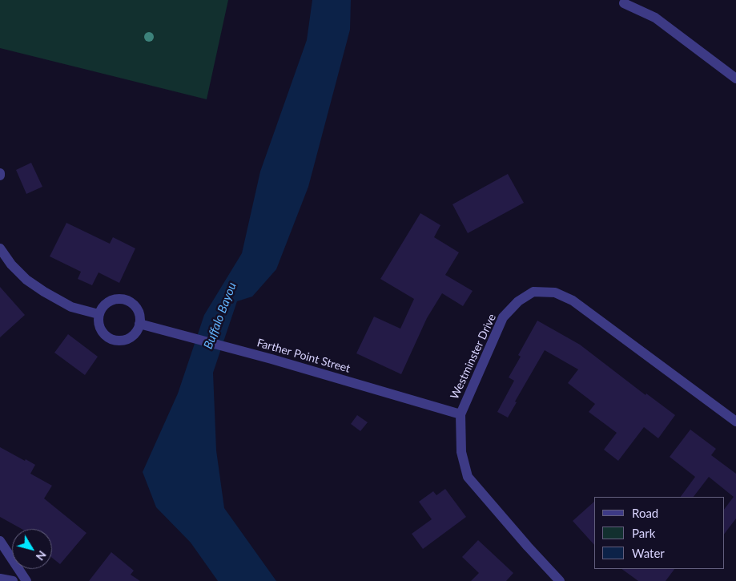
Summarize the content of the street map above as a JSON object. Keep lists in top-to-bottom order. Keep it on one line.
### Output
{"streets":{"street":["Farther Point Street","Westminster Drive"]},"crossings":[["Farther Point Street","Westminster Drive"]],"water":["Buffalo Bayou"],"legend":["Road","Park","Water"],"north":"bottom right"}
